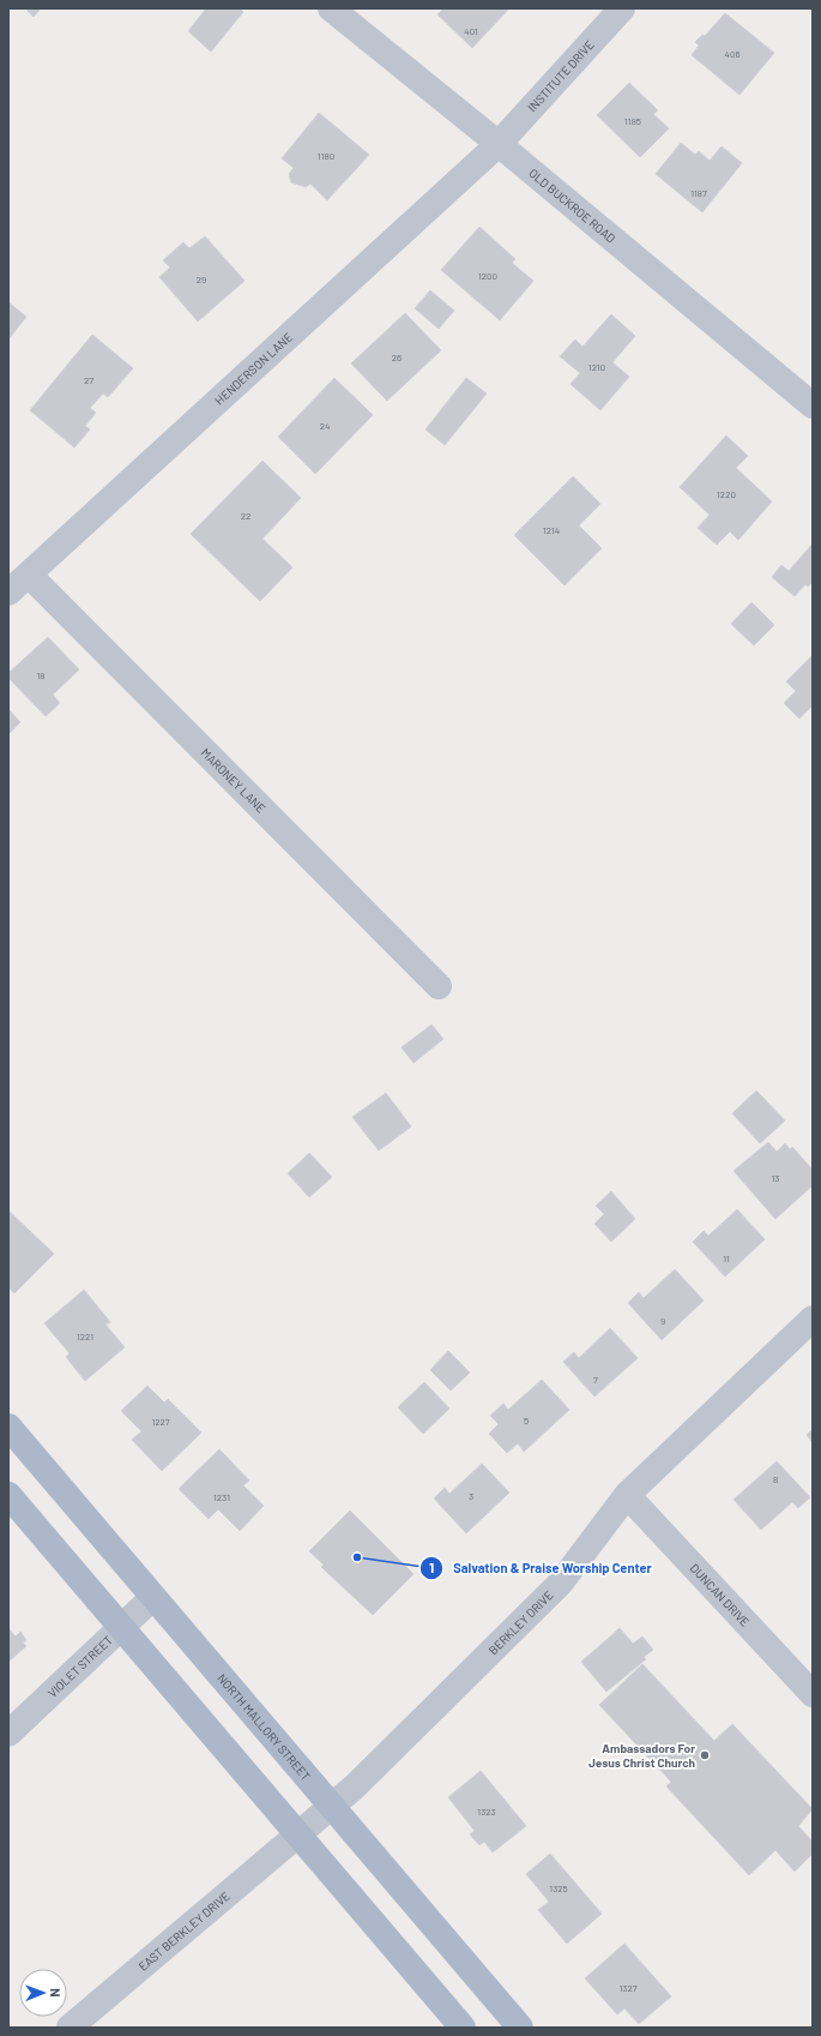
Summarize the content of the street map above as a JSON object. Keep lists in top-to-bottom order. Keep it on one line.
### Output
{"streets":{"main road":["NORTH MALLORY STREET"],"street":["INSTITUTE DRIVE","OLD BUCKROE ROAD","HENDERSON LANE","MARONEY LANE","DUNCAN DRIVE","BERKLEY DRIVE","VIOLET STREET","EAST BERKLEY DRIVE"]},"crossings":[["INSTITUTE DRIVE","OLD BUCKROE ROAD"],["INSTITUTE DRIVE","HENDERSON LANE"],["OLD BUCKROE ROAD","HENDERSON LANE"],["HENDERSON LANE","MARONEY LANE"],["DUNCAN DRIVE","BERKLEY DRIVE"],["BERKLEY DRIVE","NORTH MALLORY STREET"],["BERKLEY DRIVE","EAST BERKLEY DRIVE"],["VIOLET STREET","NORTH MALLORY STREET"]],"places":["Salvation & Praise Worship Center","Ambassadors For Jesus Christ Church"],"house_numbers":["401","406","1185","1180","1187","1200","29","26","1210","27","24","1220","22","1214","18","13","11","9","1221","7","5","1227","8","3","1231","1323","1325","1327"],"north":"right"}
